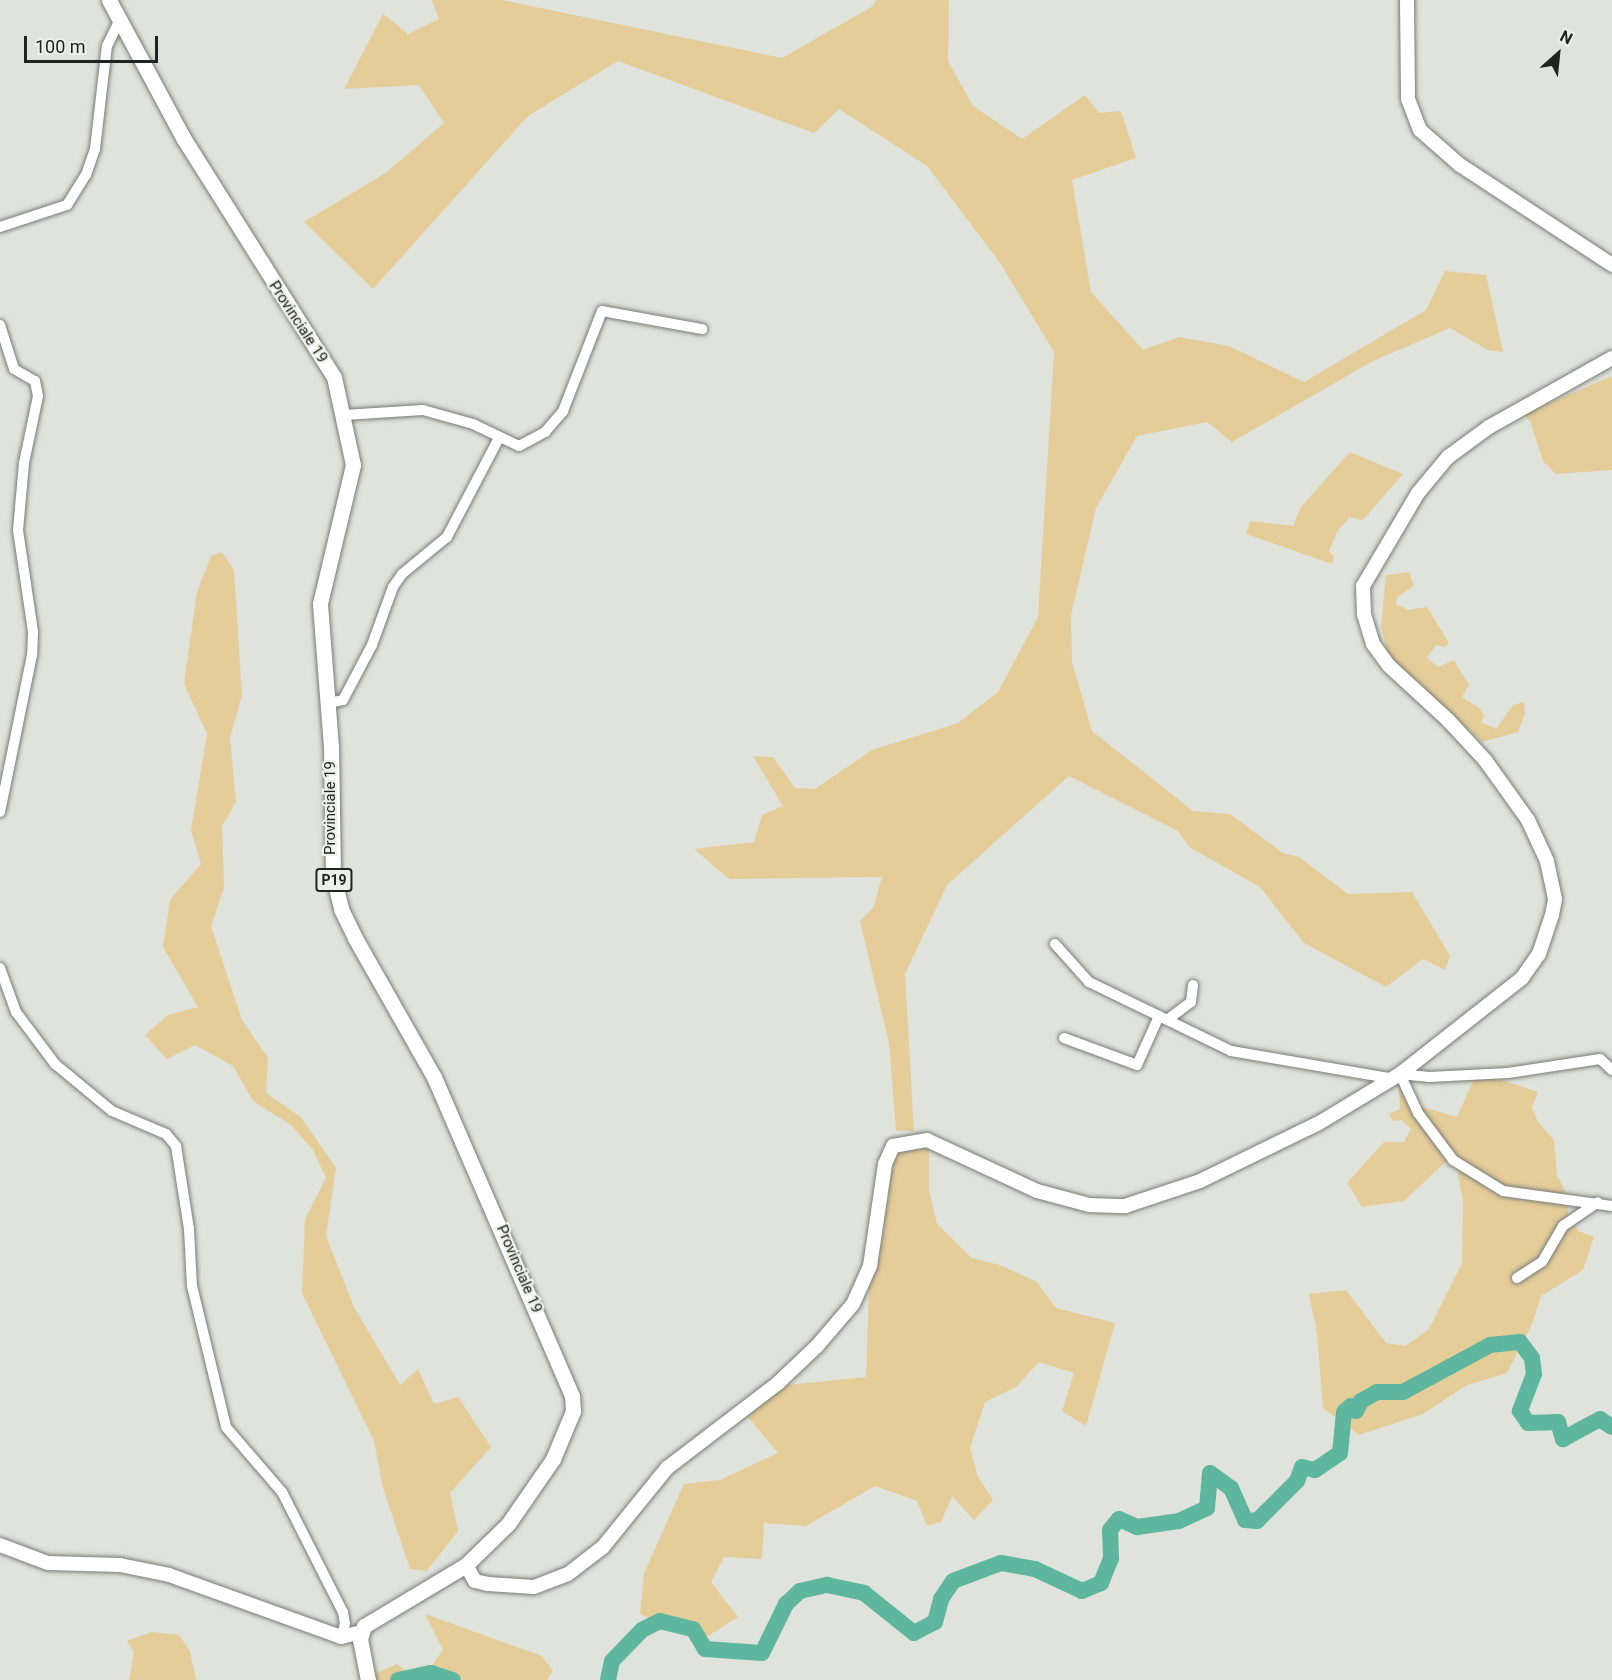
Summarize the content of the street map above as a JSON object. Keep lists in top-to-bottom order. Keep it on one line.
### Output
{"streets":{"main road":["Provinciale 19","P19"]},"scale_bar":"100 m","north":"top right"}
